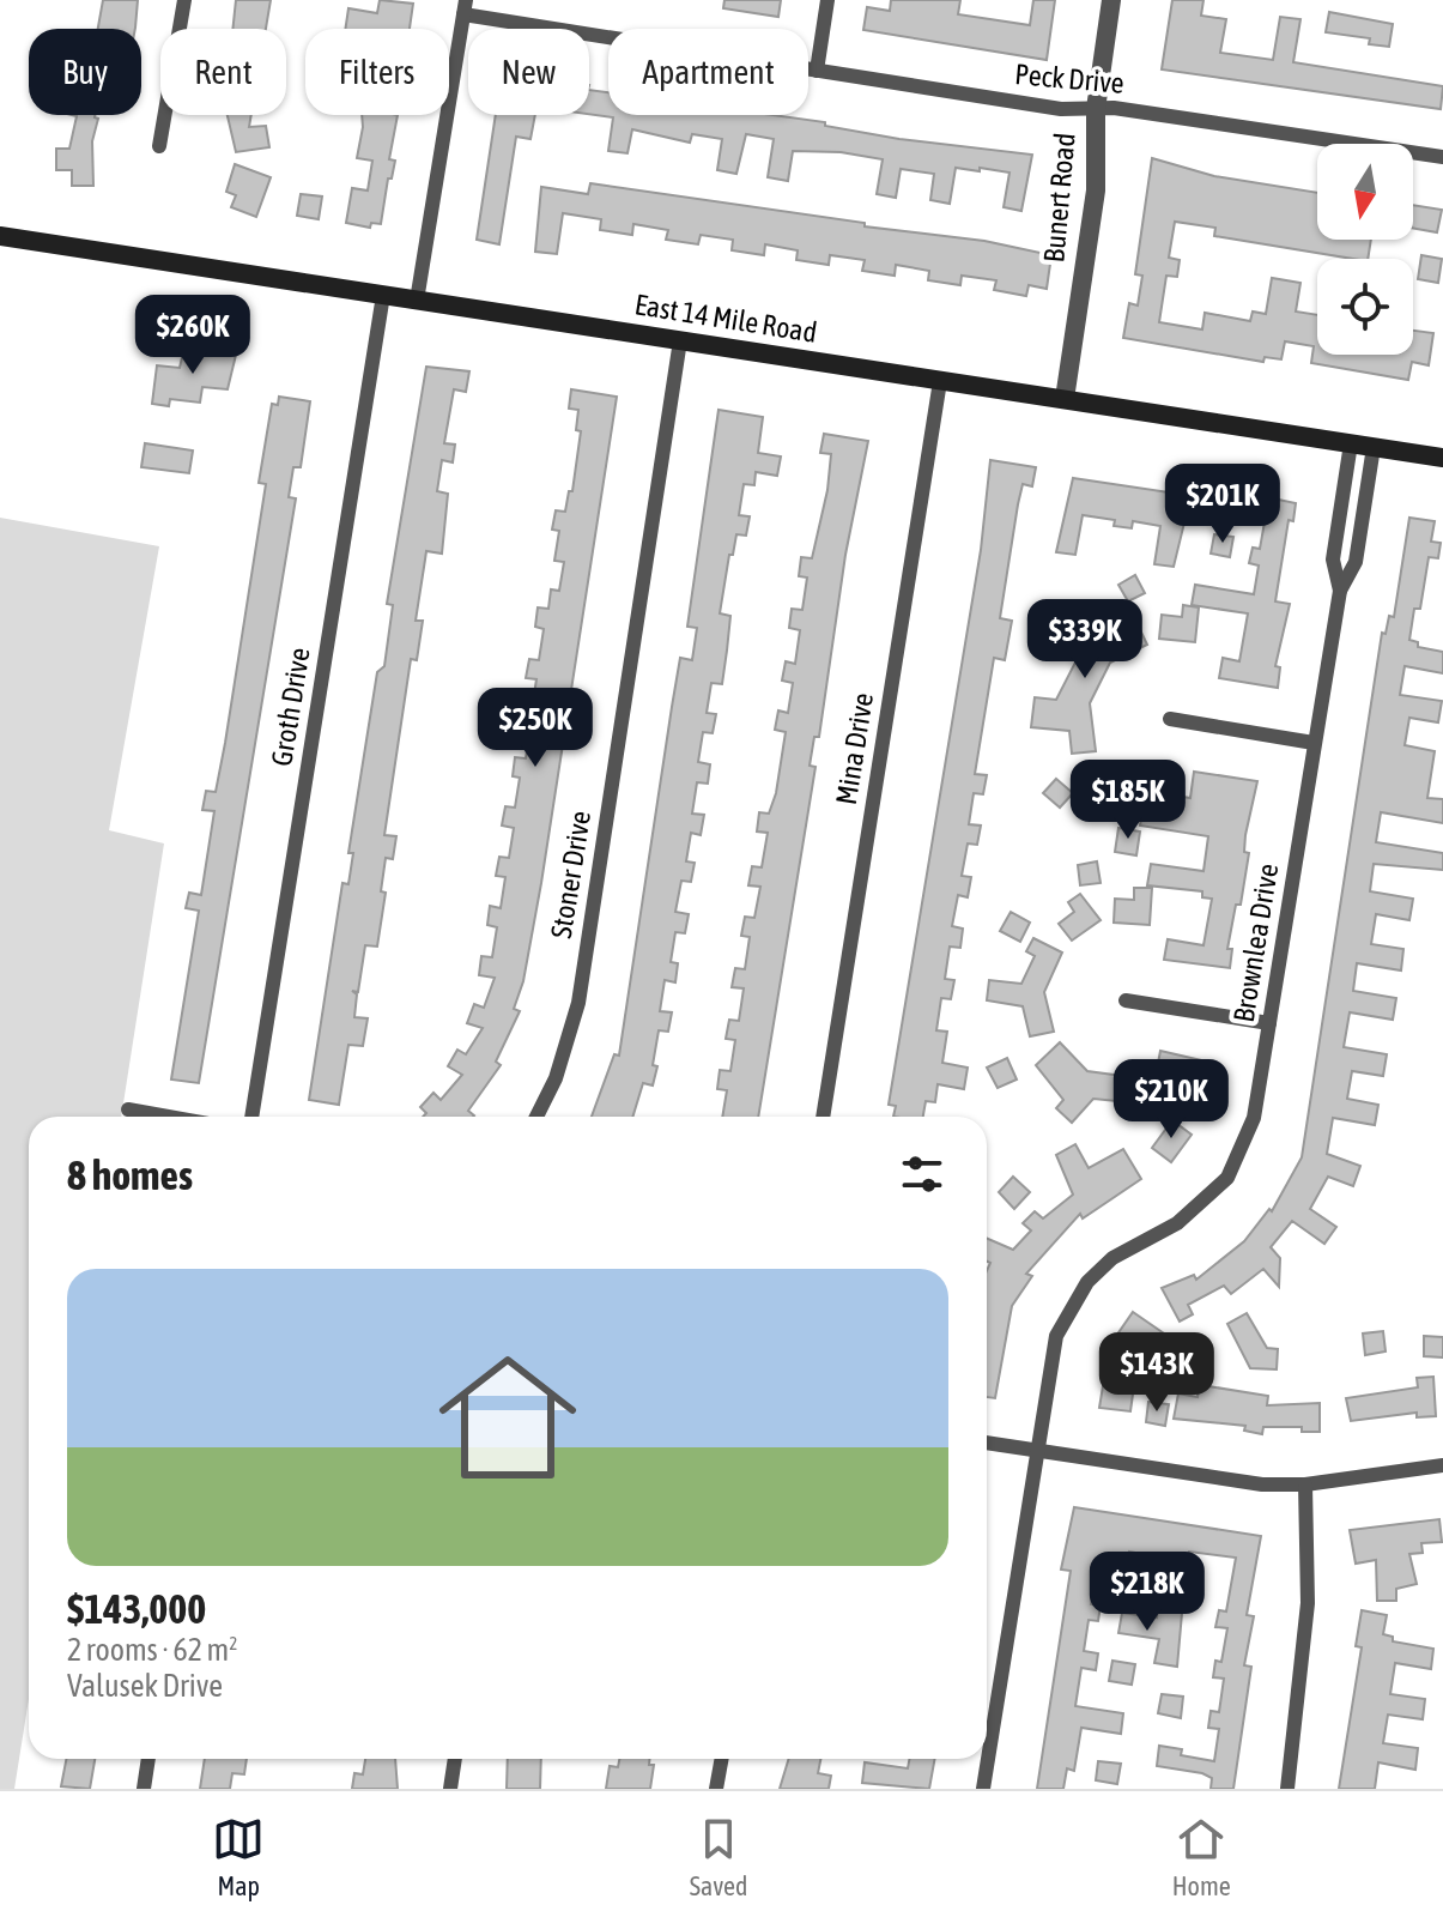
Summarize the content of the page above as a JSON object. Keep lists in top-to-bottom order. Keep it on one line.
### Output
{"streets":{"main road":["East 14 Mile Road"],"street":["Peck Drive","Bunert Road","Groth Drive","Mina Drive","Stoner Drive","Brownlea Drive"]},"crossings":[["Peck Drive","Bunert Road"],["Bunert Road","East 14 Mile Road"],["East 14 Mile Road","Groth Drive"],["East 14 Mile Road","Mina Drive"],["East 14 Mile Road","Stoner Drive"],["East 14 Mile Road","Brownlea Drive"]],"north":"bottom","page":{"chip":["Buy","Rent","Filters","New","Apartment"],"price":["$260K","$201K","$339K","$250K","$185K","$210K","$143K","$218K"],"heading":"8 homes","list":[{"name":"$143,000","note":"2 rooms · 62 m² · Valusek Drive"}],"tabs":["Map","Saved","Home"]}}
